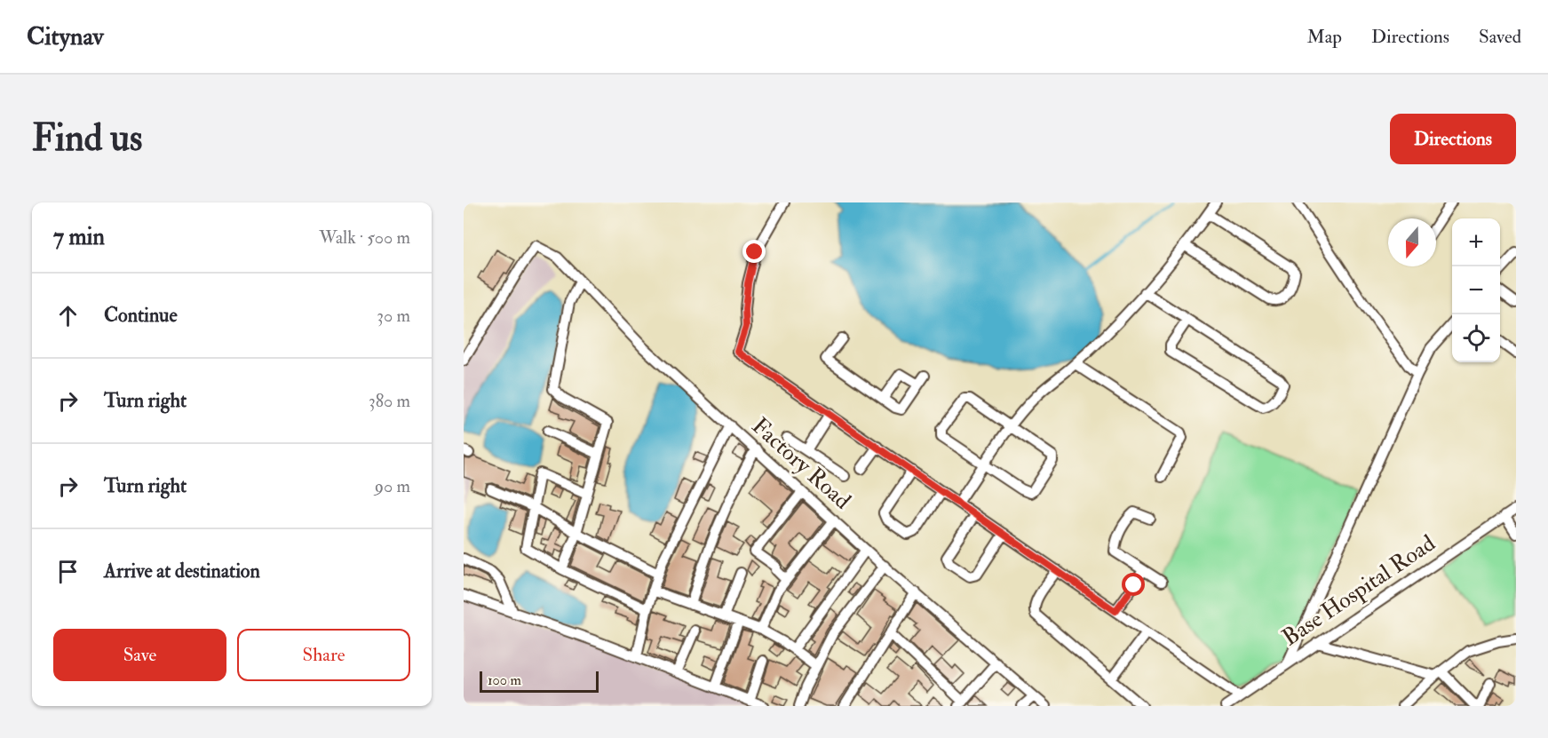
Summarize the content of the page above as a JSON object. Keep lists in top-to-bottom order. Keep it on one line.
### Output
{"streets":{"street":["Factory Road","Base Hospital Road"]},"scale_bar":"100 m","north":"bottom","page":{"header":"Citynav","nav":["Map","Directions","Saved"],"buttons":["Directions",["Save","Share"]],"title":"Find us","heading":["7 min","Walk · 500 m"],"map_buttons":["+","−"],"list":[["Continue","30 m"],["Turn right","380 m"],["Turn right","90 m"],"Arrive at destination"],"scale":"100 m"}}
